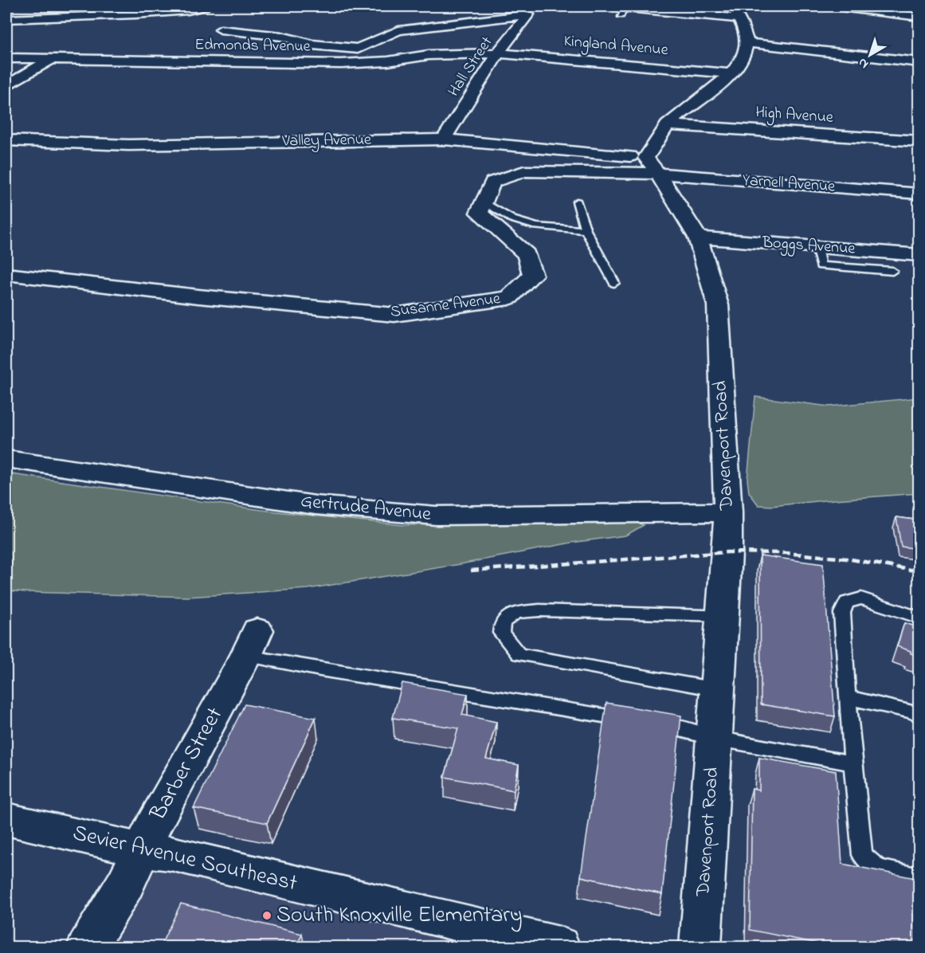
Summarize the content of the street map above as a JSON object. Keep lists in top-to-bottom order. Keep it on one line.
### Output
{"streets":{"street":["Edmonds Avenue","Kingland Avenue","Hall Street","High Avenue","Valley Avenue","Yarnell Avenue","Boggs Avenue","Susanne Avenue","Davenport Road","Gertrude Avenue","Barber Street","Sevier Avenue Southeast"]},"crossings":[["Edmonds Avenue","Kingland Avenue"],["Edmonds Avenue","Hall Street"],["Kingland Avenue","Hall Street"],["Hall Street","Valley Avenue"],["Valley Avenue","Yarnell Avenue"],["Valley Avenue","Davenport Road"],["Yarnell Avenue","Davenport Road"],["Boggs Avenue","Davenport Road"],["Davenport Road","Gertrude Avenue"],["Barber Street","Sevier Avenue Southeast"]],"places":["South Knoxville Elementary"],"north":"bottom left"}
